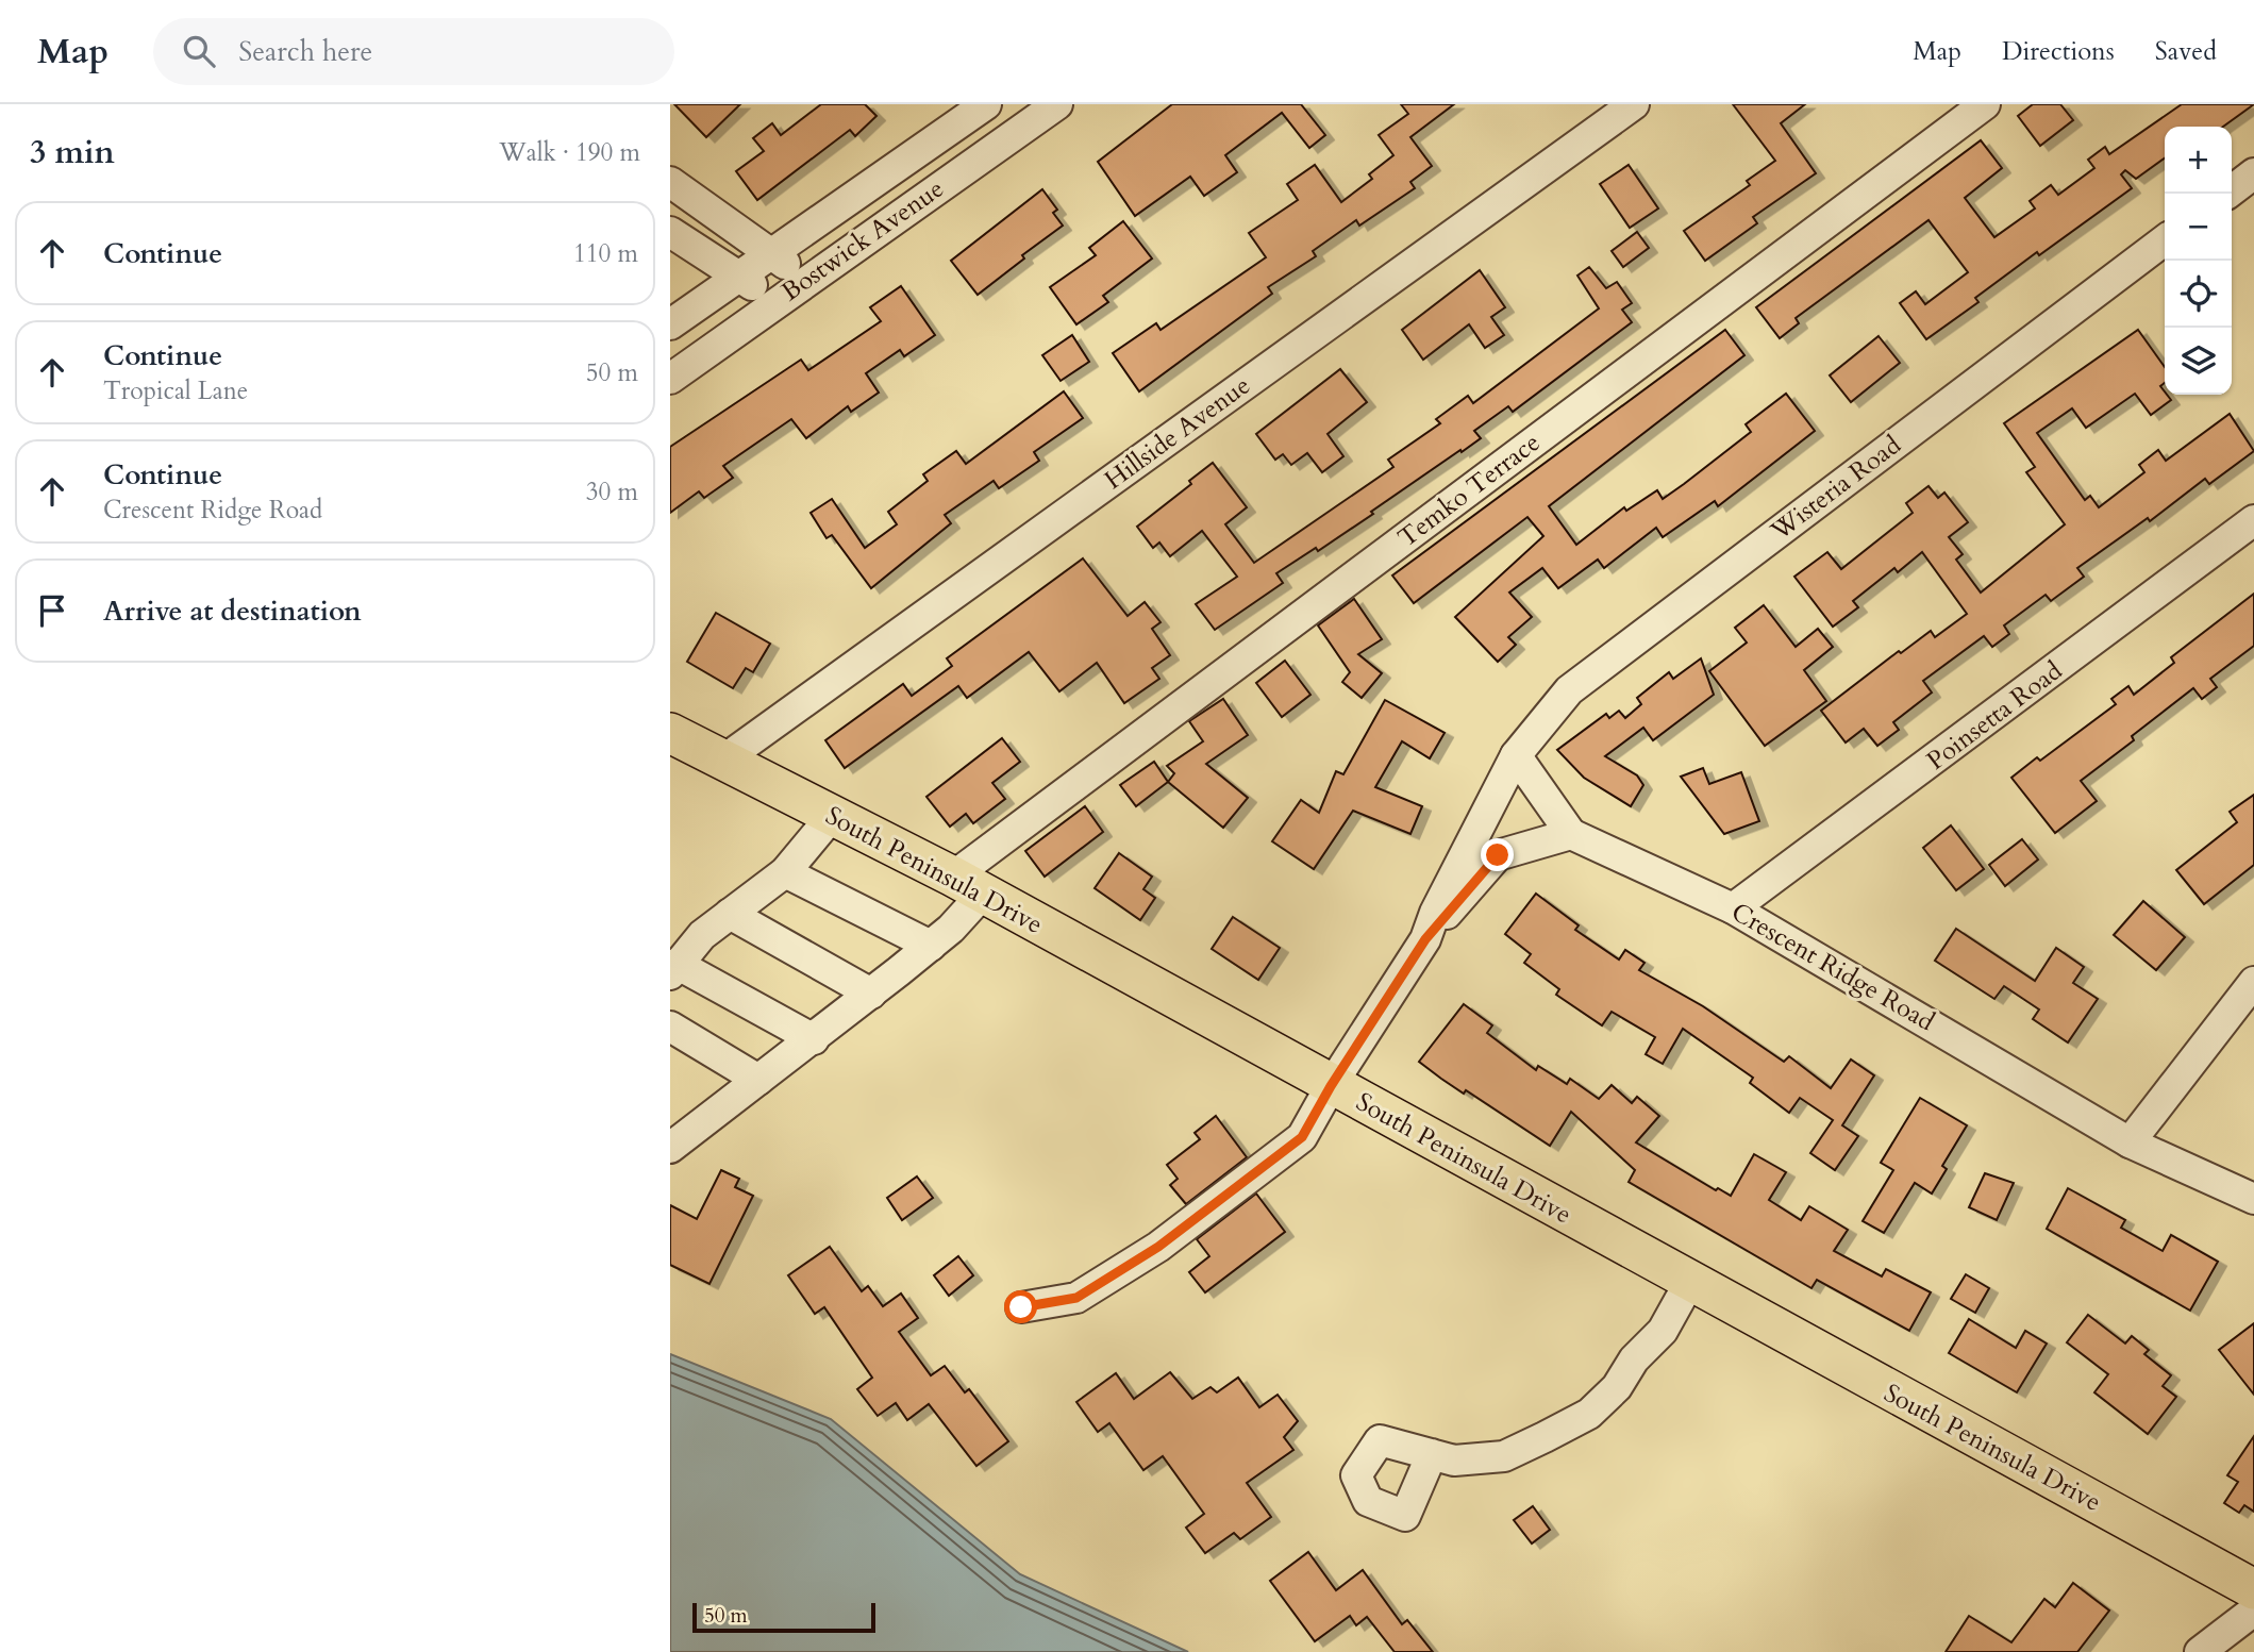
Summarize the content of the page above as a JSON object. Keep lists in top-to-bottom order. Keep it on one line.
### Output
{"streets":{"main road":["South Peninsula Drive"],"street":["Bostwick Avenue","Hillside Avenue","Wisteria Road","Temko Terrace","Poinsetta Road","Crescent Ridge Road"]},"crossings":[["Hillside Avenue","South Peninsula Drive"],["Temko Terrace","South Peninsula Drive"],["Poinsetta Road","Crescent Ridge Road"]],"scale_bar":"50 m","page":{"header":"Map","search":"Search here","nav":["Map","Directions","Saved"],"heading":["3 min","Walk · 190 m"],"map_buttons":["+","−"],"list":[["Continue","110 m"],["Continue","Tropical Lane","50 m"],["Continue","Crescent Ridge Road","30 m"],"Arrive at destination"],"scale":"50 m"}}
